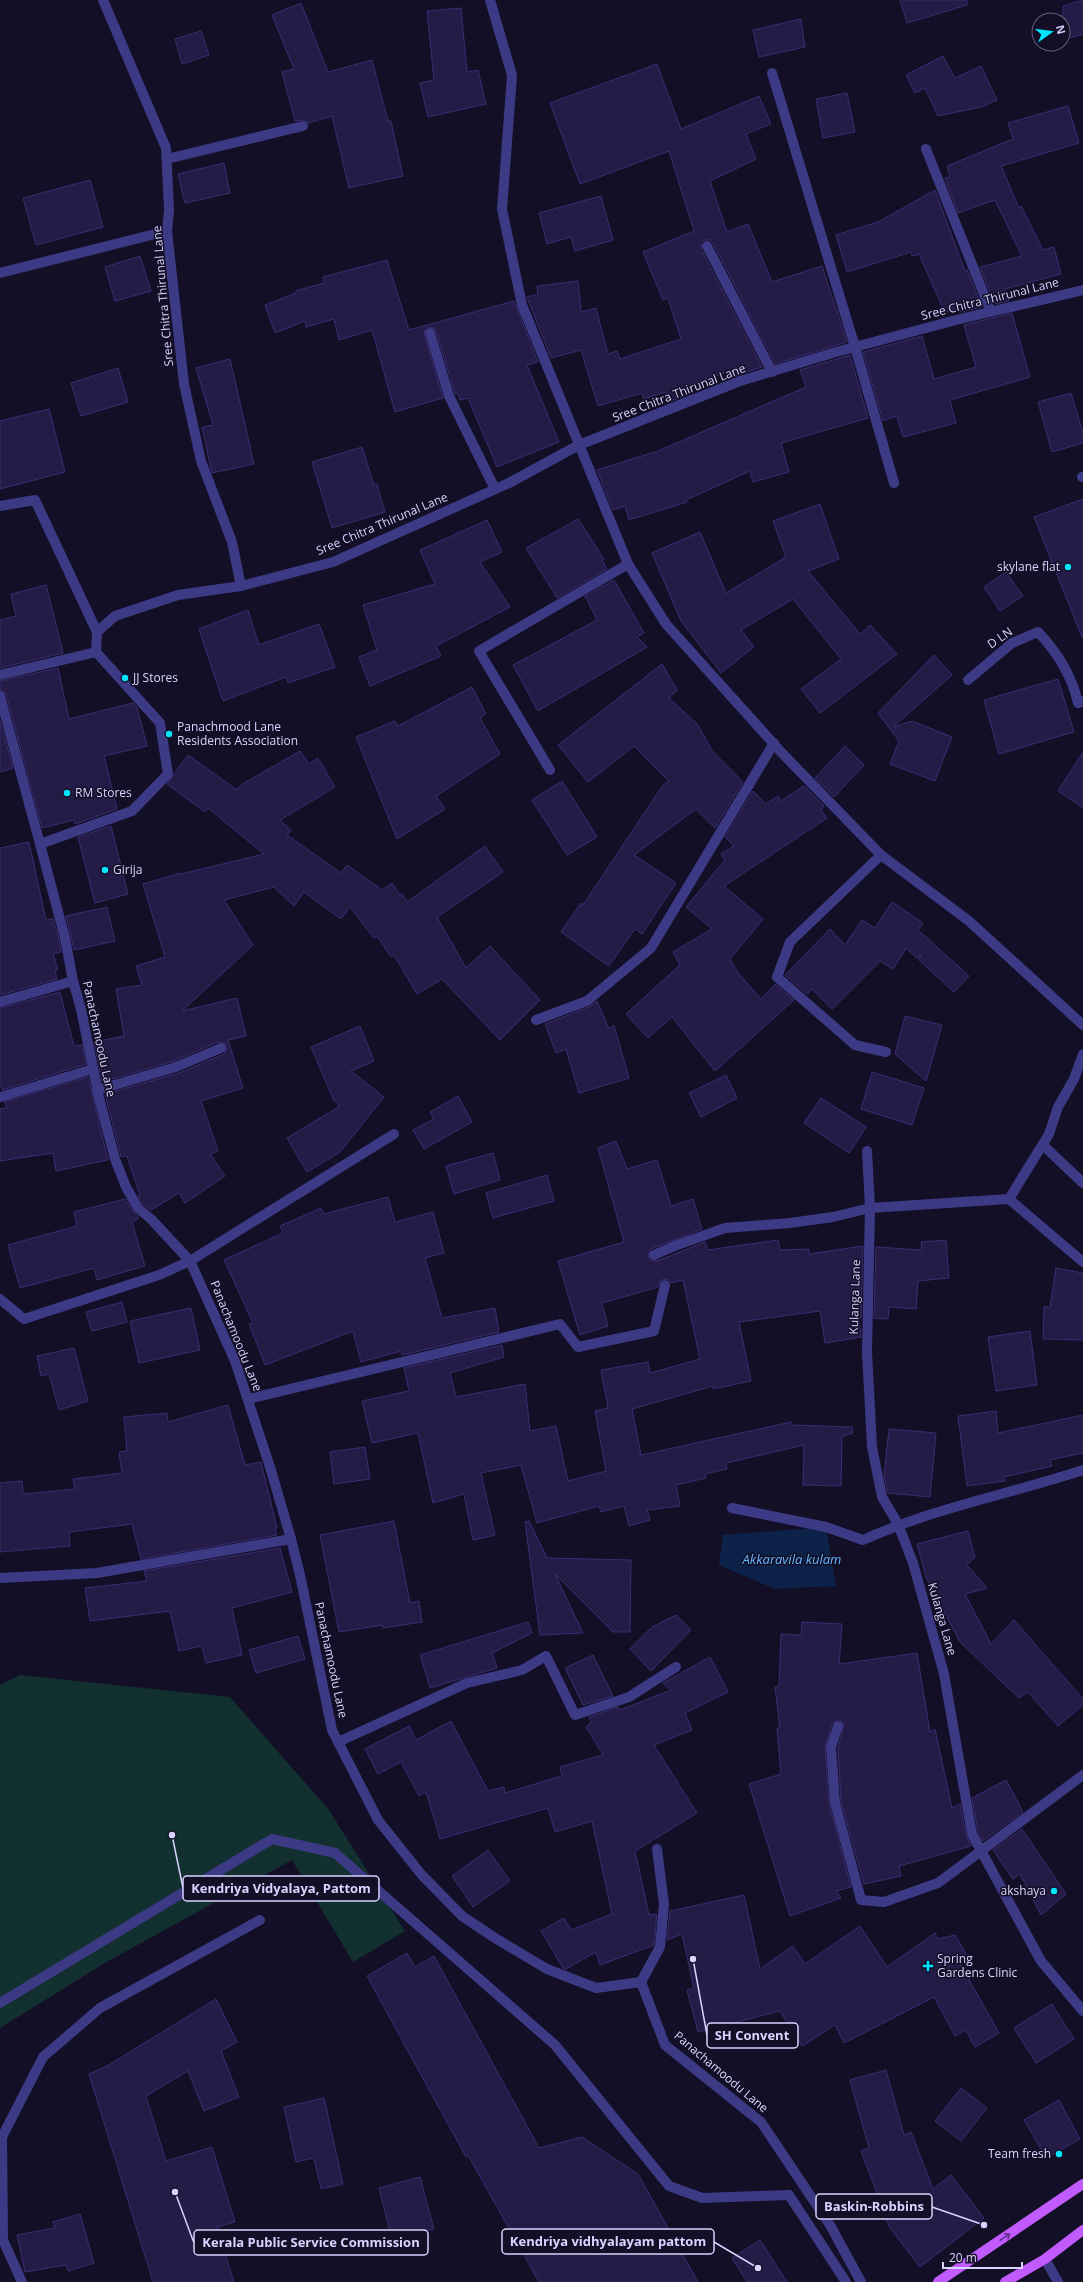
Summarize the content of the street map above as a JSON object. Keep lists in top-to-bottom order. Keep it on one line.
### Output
{"streets":{"street":["Sree Chitra Thirunal Lane","D LN","Panachamoodu Lane","Kulanga Lane"]},"water":["Akkaravila kulam"],"places":{"other":["skylane flat","JJ Stores","Panachmood Lane Residents Association","RM Stores","Girija","Kendriya Vidyalaya, Pattom","akshaya","SH Convent","Team fresh","Kerala Public Service Commission","Baskin-Robbins","Kendriya vidhyalayam pattom"],"health":["Spring Gardens Clinic"]},"scale_bar":"20 m","north":"right"}
